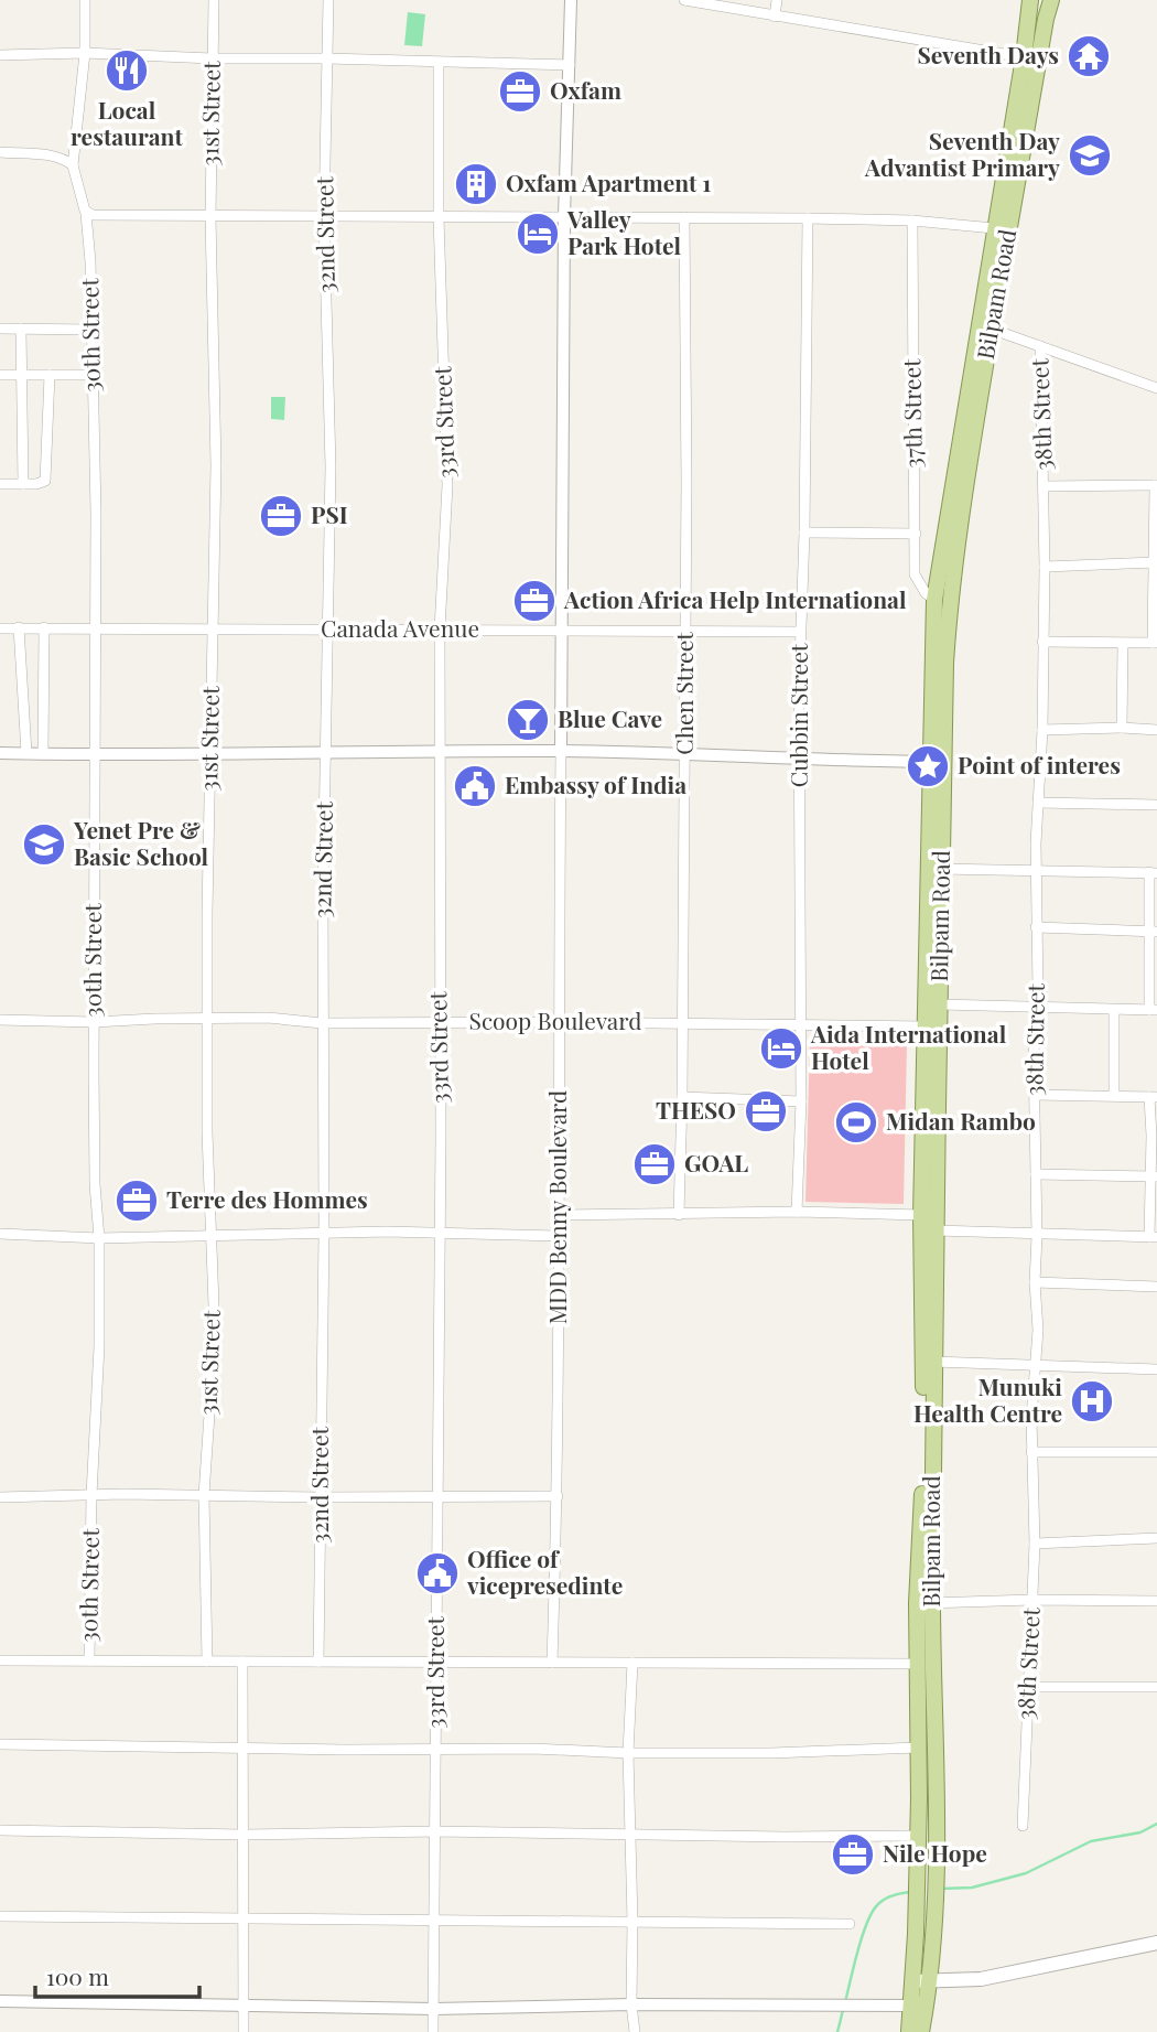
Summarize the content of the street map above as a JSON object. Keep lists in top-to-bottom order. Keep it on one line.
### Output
{"streets":{"main road":["Bilpam Road"],"street":["31st Street","32nd Street","30th Street","37th Street","38th Street","33rd Street","Canada Avenue","Chen Street","Cubbin Street","Scoop Boulevard","MDD Benny Boulevard"]},"crossings":[["31st Street","Canada Avenue"],["31st Street","Scoop Boulevard"],["32nd Street","Canada Avenue"],["32nd Street","Scoop Boulevard"],["Bilpam Road","37th Street"],["Bilpam Road","Scoop Boulevard"],["30th Street","Canada Avenue"],["30th Street","Scoop Boulevard"],["33rd Street","Canada Avenue"],["33rd Street","Scoop Boulevard"],["Canada Avenue","Chen Street"],["Canada Avenue","Cubbin Street"],["Chen Street","Scoop Boulevard"],["Cubbin Street","Scoop Boulevard"],["Scoop Boulevard","MDD Benny Boulevard"]],"places":{"temple":["Seventh Days"],"restaurant":["Local restaurant"],"office":["Oxfam","PSI","Action Africa Help International","THESO","GOAL","Terre des Hommes","Nile Hope"],"school or university":["Seventh Day Advantist Primary","Yenet Pre & Basic School"],"building":["Oxfam Apartment 1"],"hotel":["Valley Park Hotel","Aida International Hotel"],"bar":["Blue Cave"],"place":["Point of interes"],"public building":["Embassy of India","Office of vicepresedinte"],"sports":["Midan Rambo"],"hospital":["Munuki Health Centre"]},"scale_bar":"100 m"}
